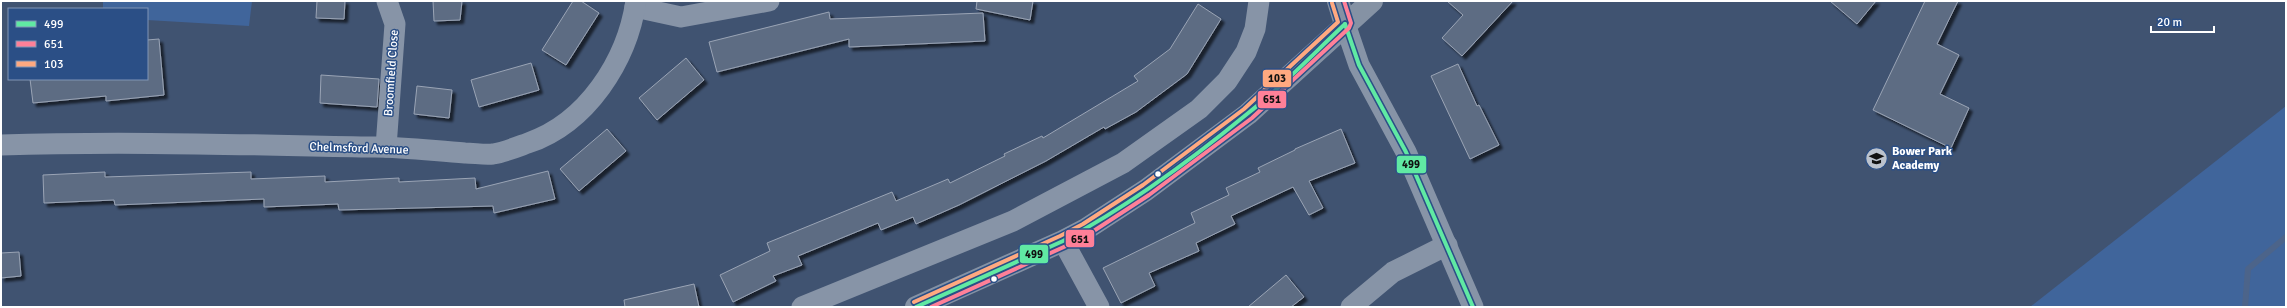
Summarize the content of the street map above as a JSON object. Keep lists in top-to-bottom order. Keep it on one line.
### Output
{"streets":{"street":["Broomfield Close","Chelmsford Avenue"]},"crossings":[["Broomfield Close","Chelmsford Avenue"]],"places":{"school or university":["Bower Park Academy"]},"lines":["transit line 651","transit line 103","transit line 499"],"legend":["499","651","103"],"scale_bar":"20 m"}
